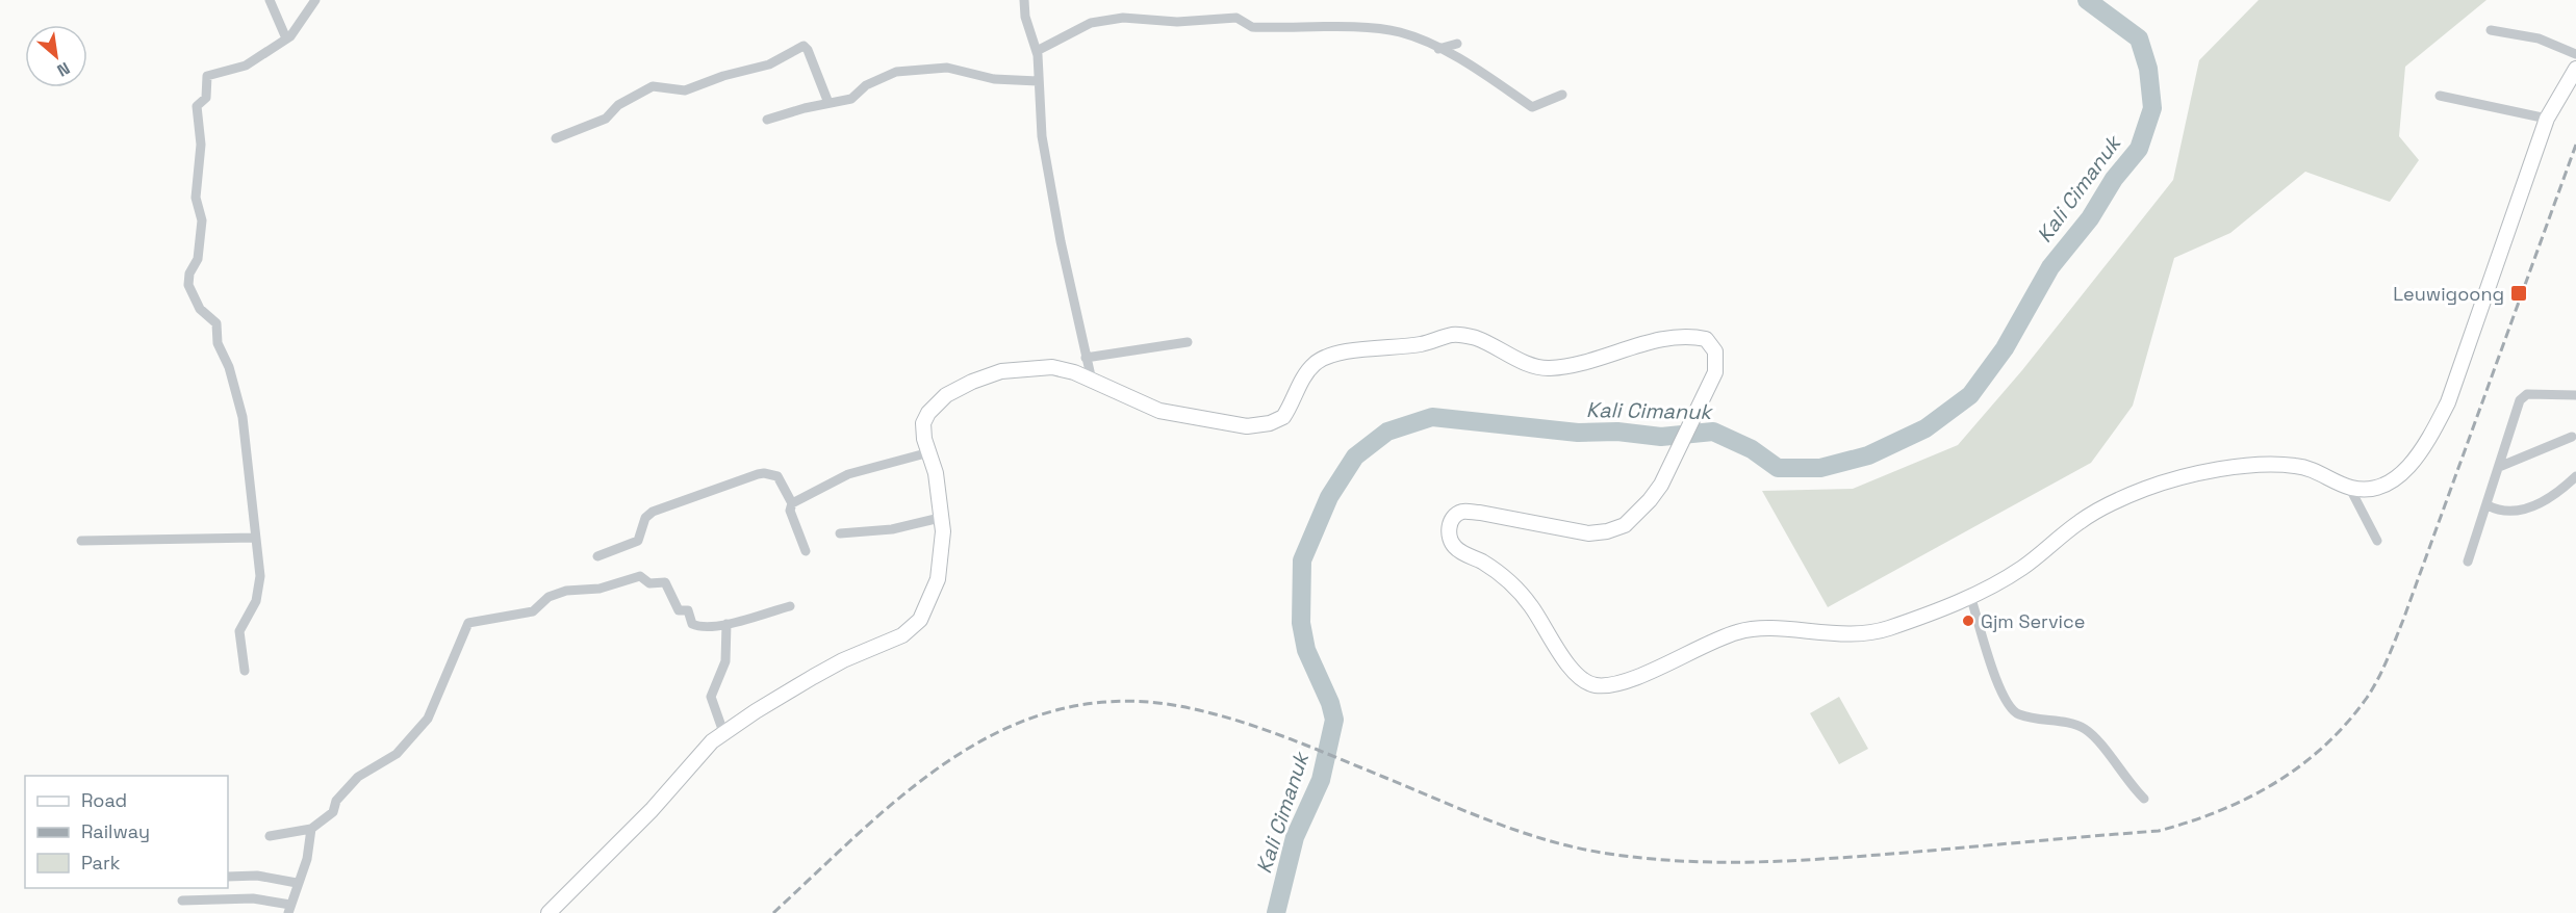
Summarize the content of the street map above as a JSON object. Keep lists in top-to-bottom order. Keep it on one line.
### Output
{"water":["Kali Cimanuk"],"places":{"transit":["Leuwigoong"],"other":["Gjm Service"]},"legend":["Road","Railway","Park"],"north":"bottom right"}
